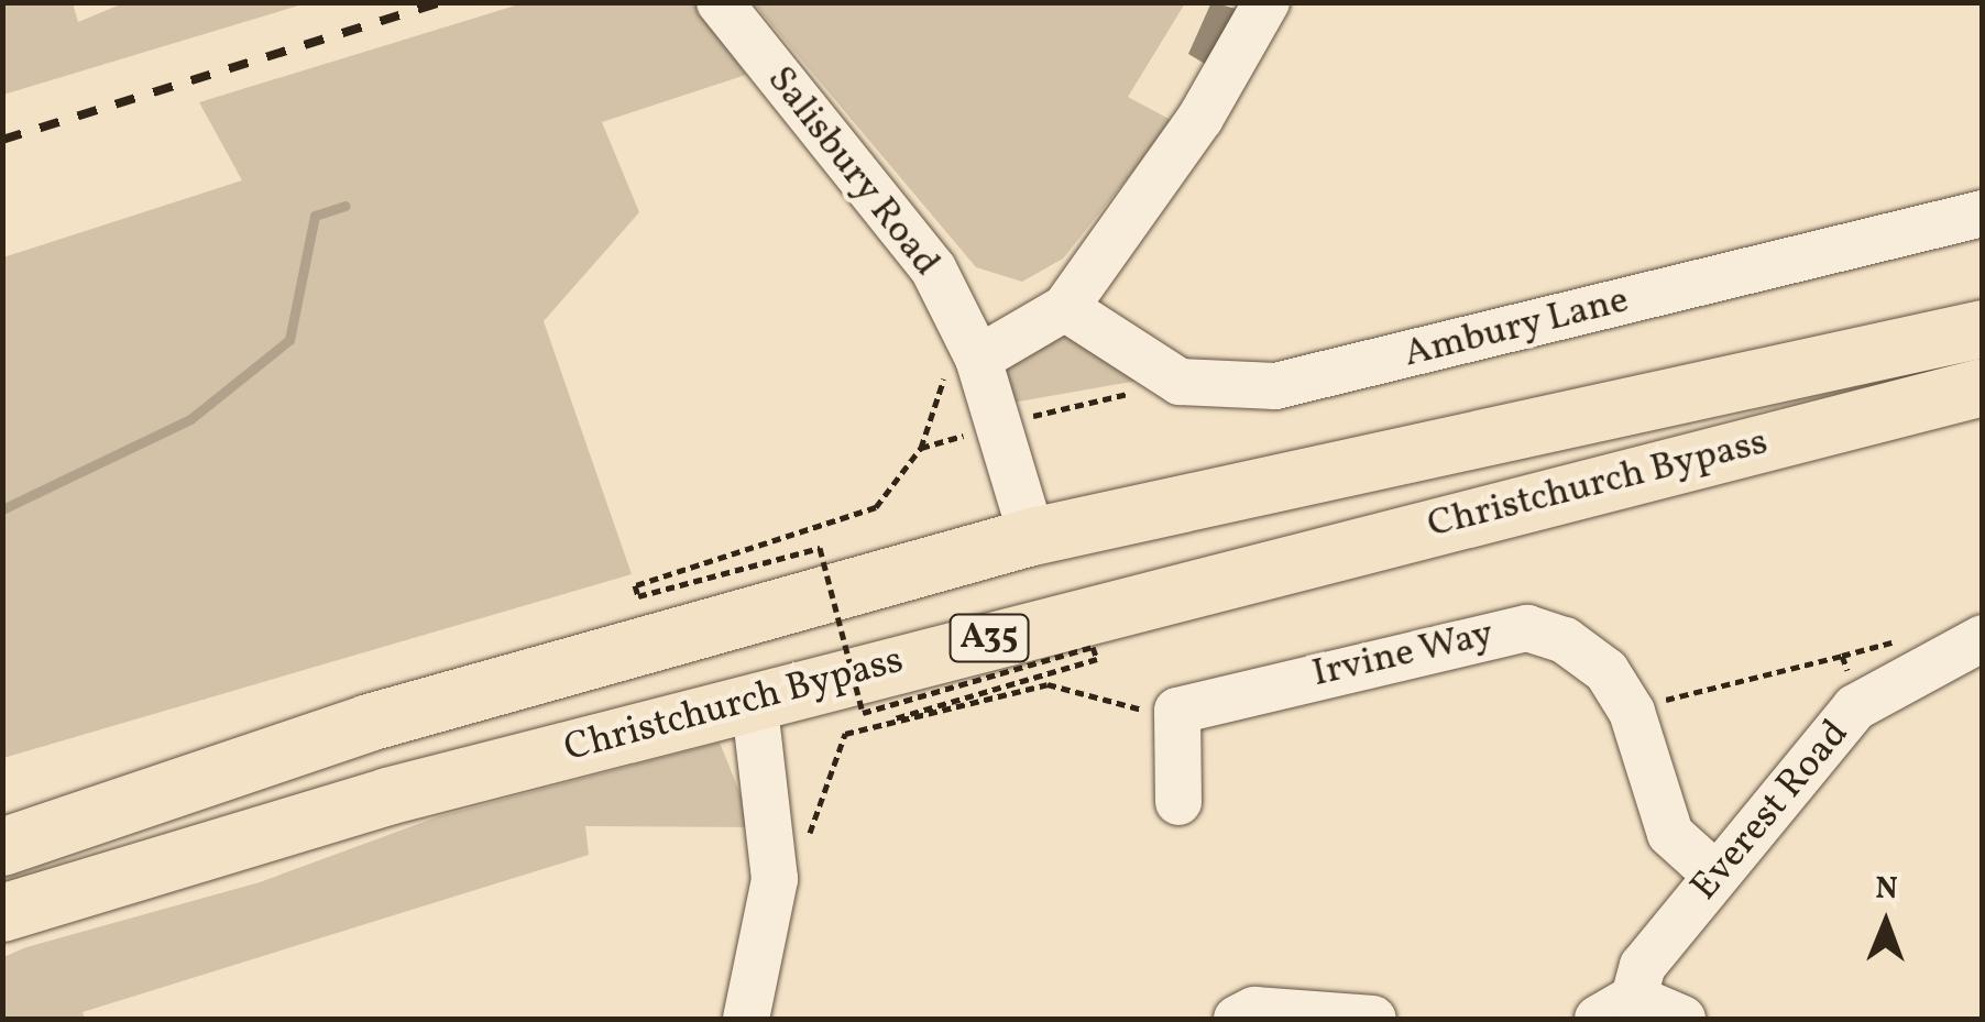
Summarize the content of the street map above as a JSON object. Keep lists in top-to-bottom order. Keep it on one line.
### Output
{"streets":{"main road":["Christchurch Bypass","A35"],"street":["Salisbury Road","Ambury Lane","Irvine Way","Everest Road"]},"crossings":[["Salisbury Road","Christchurch Bypass"],["Irvine Way","Everest Road"]],"north":"top"}
